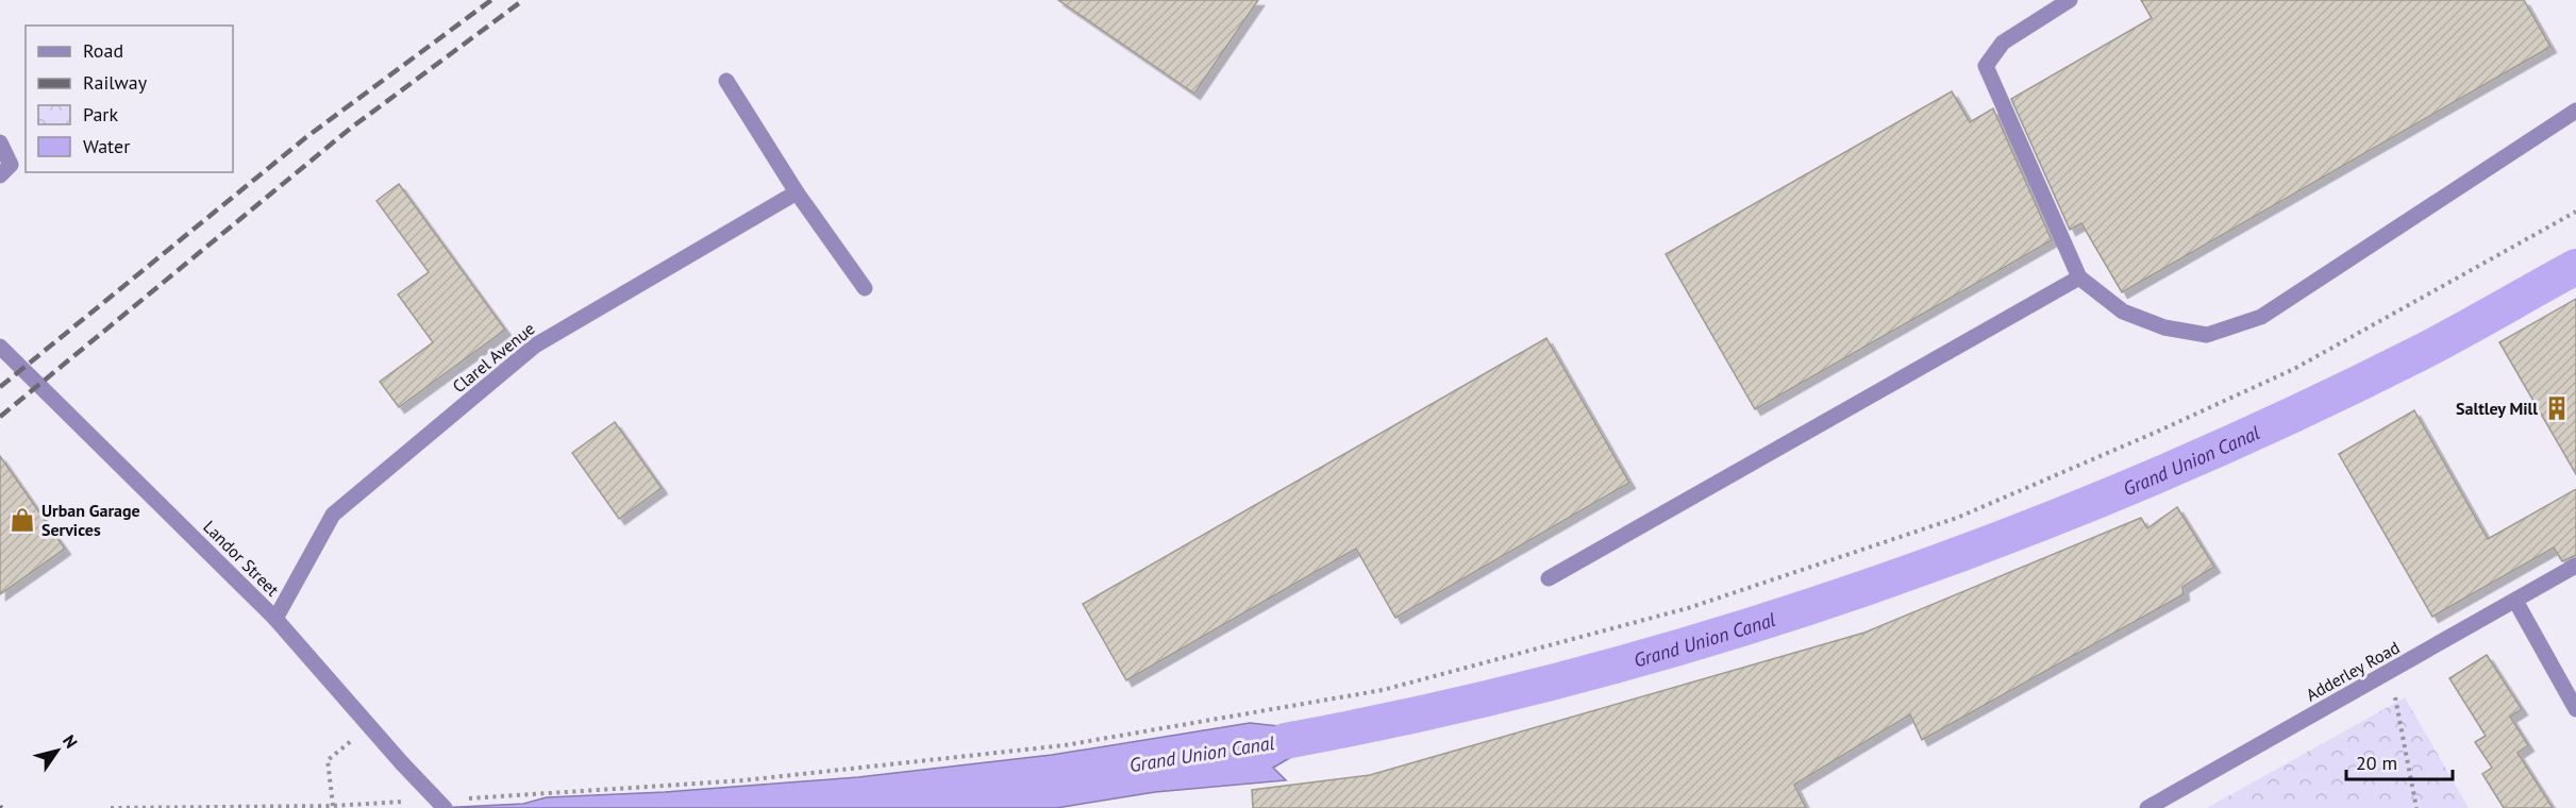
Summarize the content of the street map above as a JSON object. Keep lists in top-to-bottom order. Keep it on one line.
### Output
{"streets":{"street":["Clarel Avenue","Landor Street","Adderley Road"]},"crossings":[["Clarel Avenue","Landor Street"]],"water":["Grand Union Canal"],"places":{"building":["Saltley Mill"],"shop":["Urban Garage Services"]},"legend":["Road","Railway","Park","Water"],"scale_bar":"20 m","north":"top right"}
